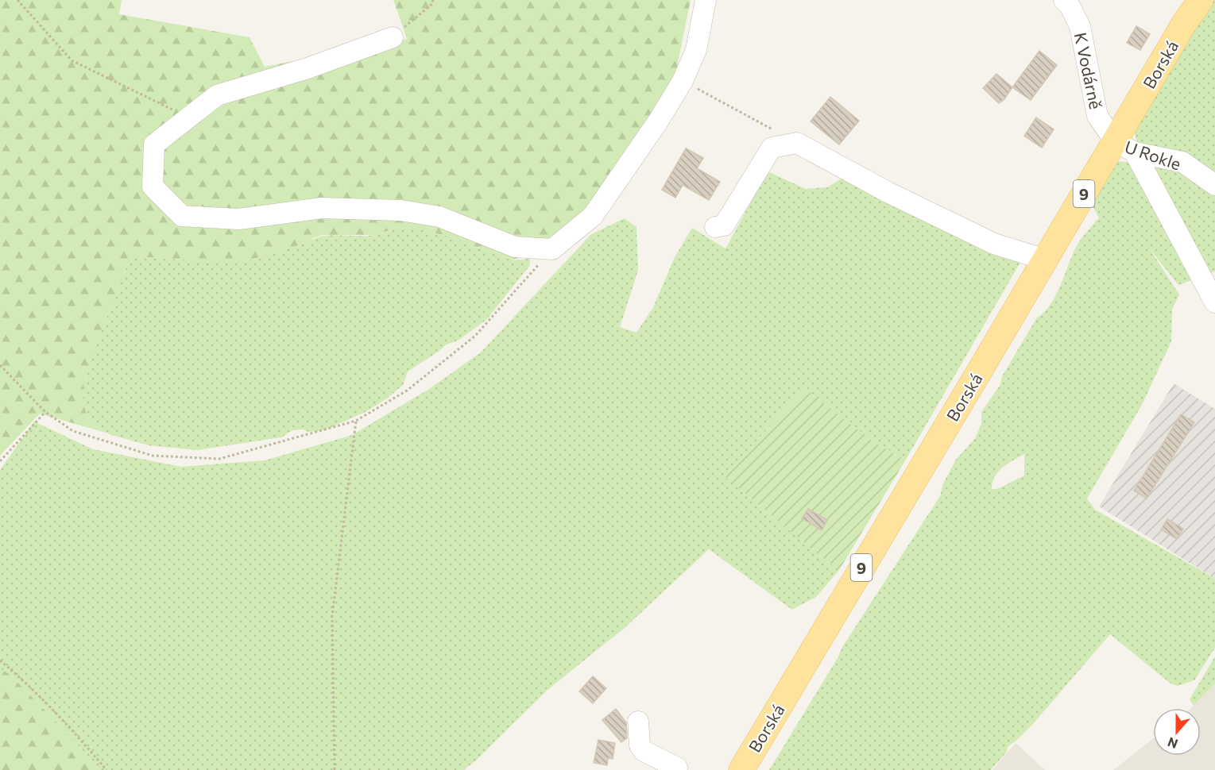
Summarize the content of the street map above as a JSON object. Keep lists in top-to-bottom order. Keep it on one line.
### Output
{"streets":{"main road":["Borská","9"],"street":["K Vodárně","U Rokle"]},"crossings":[["Borská","K Vodárně"],["Borská","U Rokle"],["K Vodárně","U Rokle"]],"north":"bottom"}
